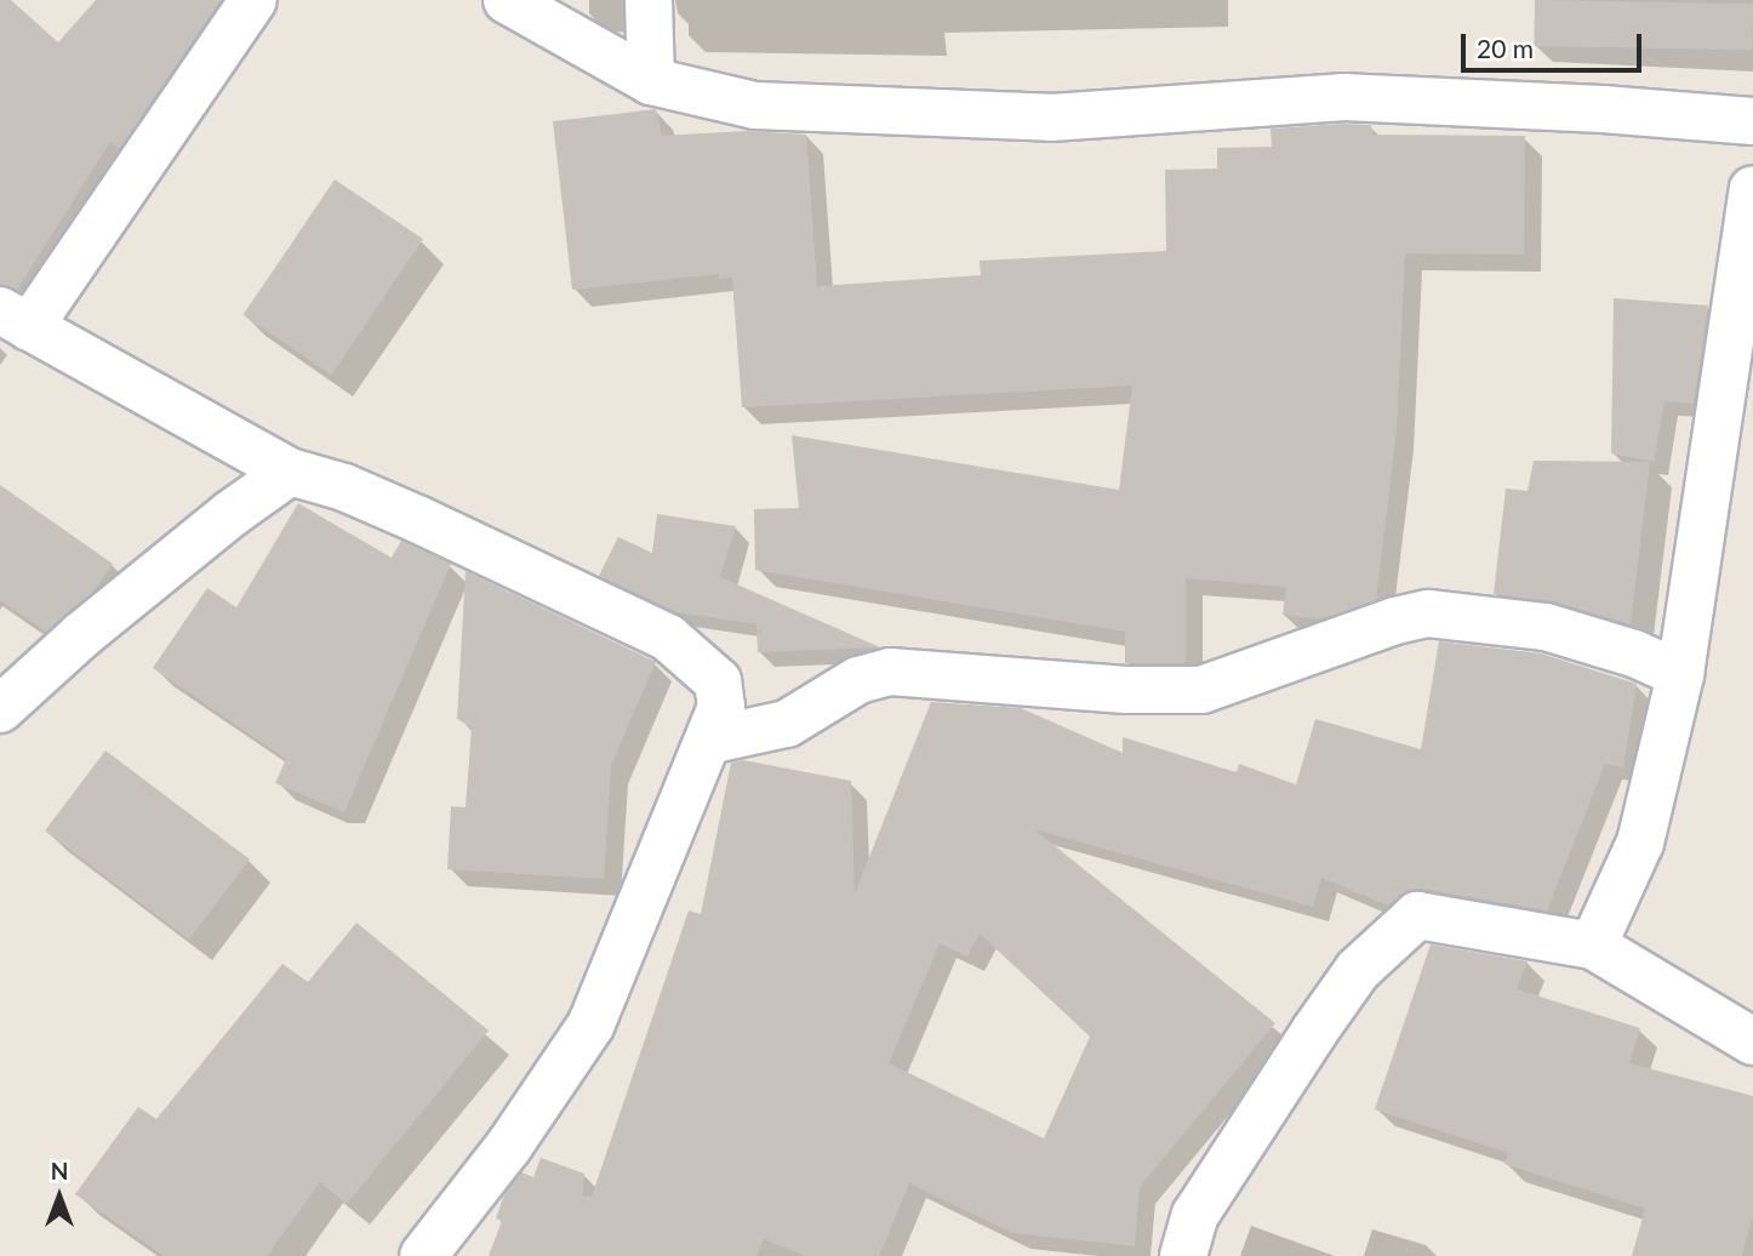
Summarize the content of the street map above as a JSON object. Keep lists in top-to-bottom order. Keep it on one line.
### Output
{"scale_bar":"20 m","north":"top"}
